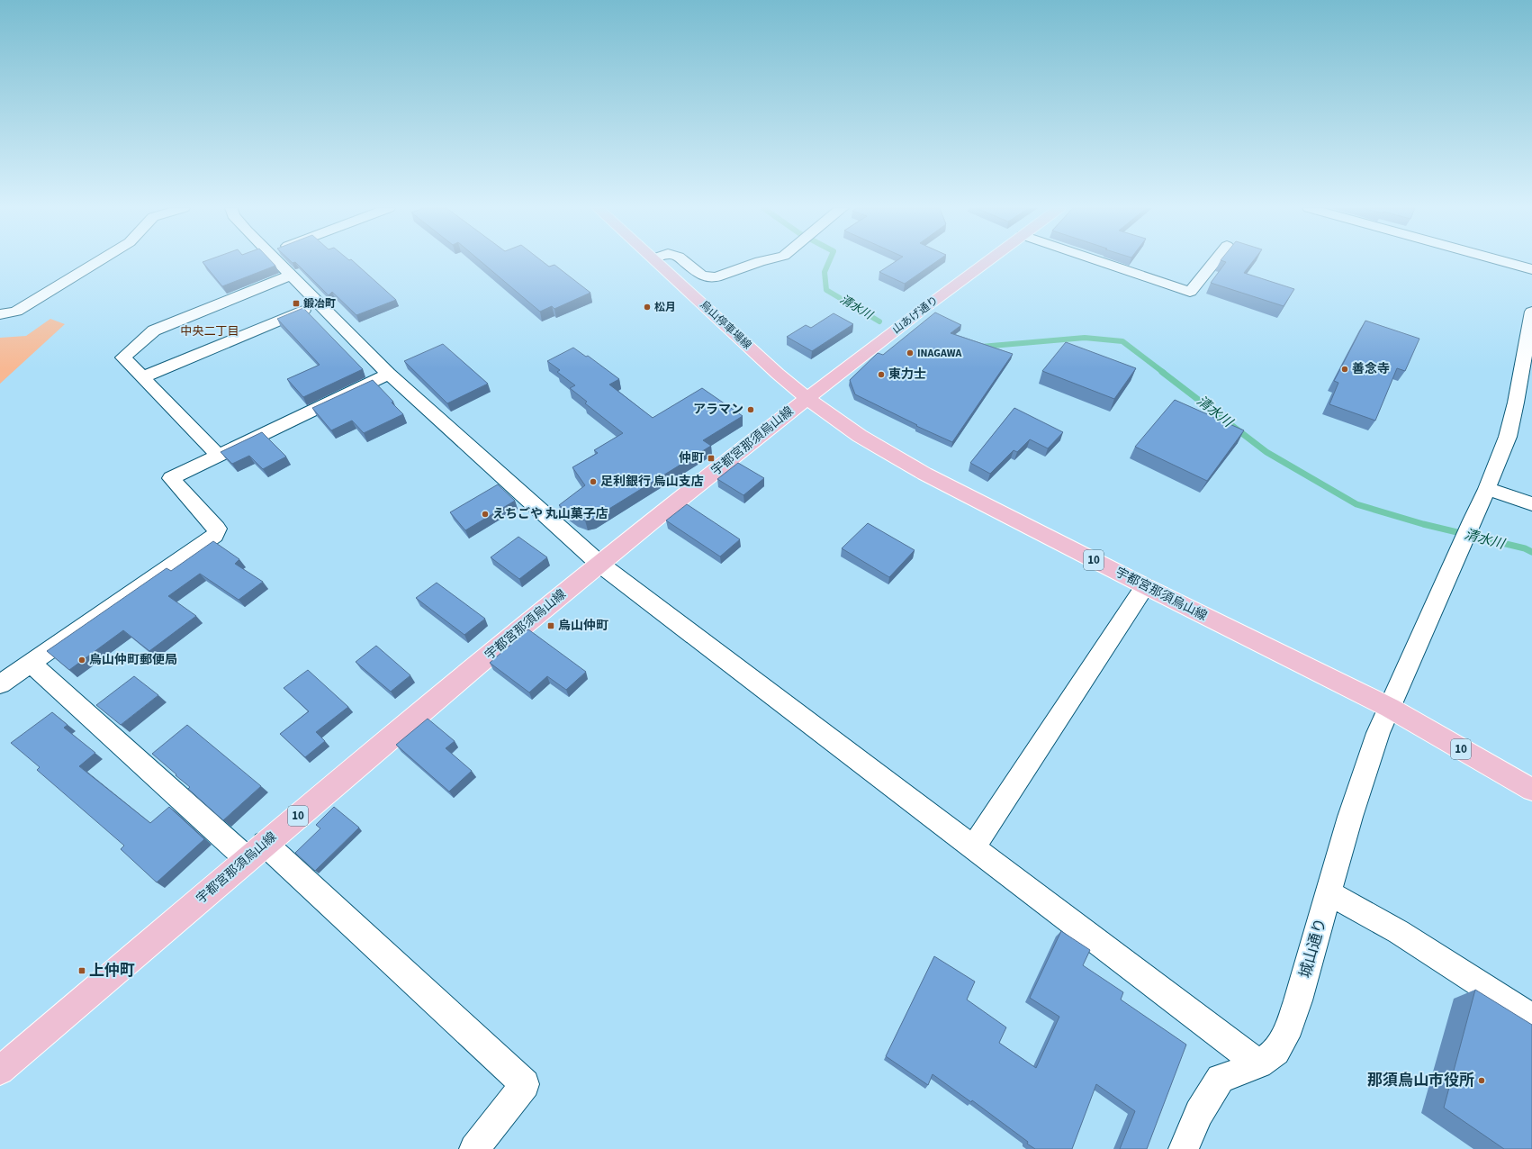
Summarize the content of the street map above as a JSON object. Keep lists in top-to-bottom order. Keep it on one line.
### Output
{"streets":{"main road":["山あげ通り","烏山停車場線","宇都宮那須烏山線","10"],"street":["城山通り"]},"crossings":[["山あげ通り","烏山停車場線"],["山あげ通り","宇都宮那須烏山線"],["烏山停車場線","宇都宮那須烏山線"],["宇都宮那須烏山線","城山通り"]],"districts":["中央二丁目"],"water":["清水川"],"places":{"transit":["鍛冶町","仲町","烏山仲町","上仲町"],"other":["松月","INAGAWA","善念寺","東力士","アラマン","足利銀行 烏山支店","えちごや 丸山菓子店","烏山仲町郵便局","那須烏山市役所"]}}
